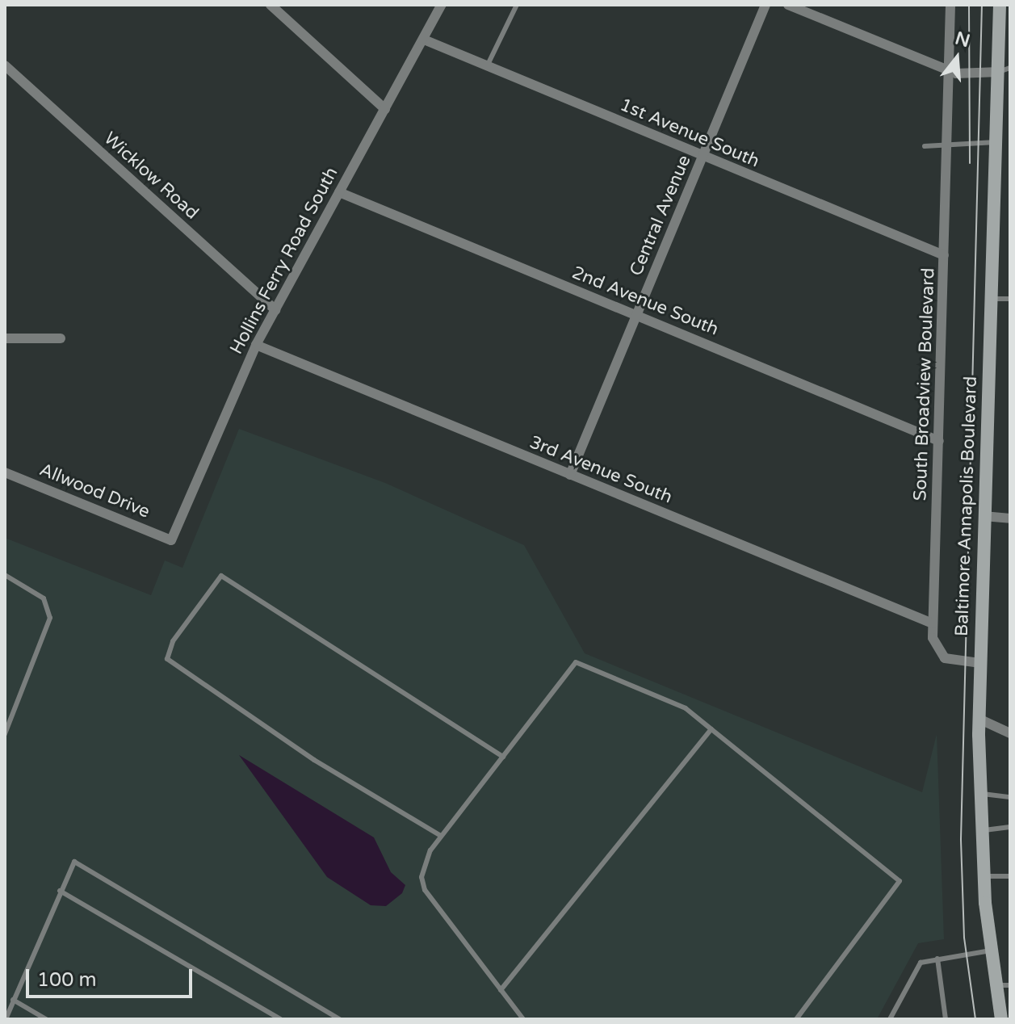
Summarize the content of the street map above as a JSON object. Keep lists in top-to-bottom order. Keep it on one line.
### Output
{"streets":{"main road":["Baltimore Annapolis Boulevard"],"street":["1st Avenue South","Wicklow Road","Central Avenue","Hollins Ferry Road South","2nd Avenue South","South Broadview Boulevard","3rd Avenue South","Allwood Drive"]},"crossings":[["1st Avenue South","Central Avenue"],["1st Avenue South","Hollins Ferry Road South"],["1st Avenue South","South Broadview Boulevard"],["Wicklow Road","Hollins Ferry Road South"],["Central Avenue","2nd Avenue South"],["Central Avenue","3rd Avenue South"],["Hollins Ferry Road South","2nd Avenue South"],["Hollins Ferry Road South","3rd Avenue South"],["Hollins Ferry Road South","Allwood Drive"],["2nd Avenue South","South Broadview Boulevard"],["South Broadview Boulevard","3rd Avenue South"],["South Broadview Boulevard","Baltimore Annapolis Boulevard"]],"scale_bar":"100 m","north":"top"}
